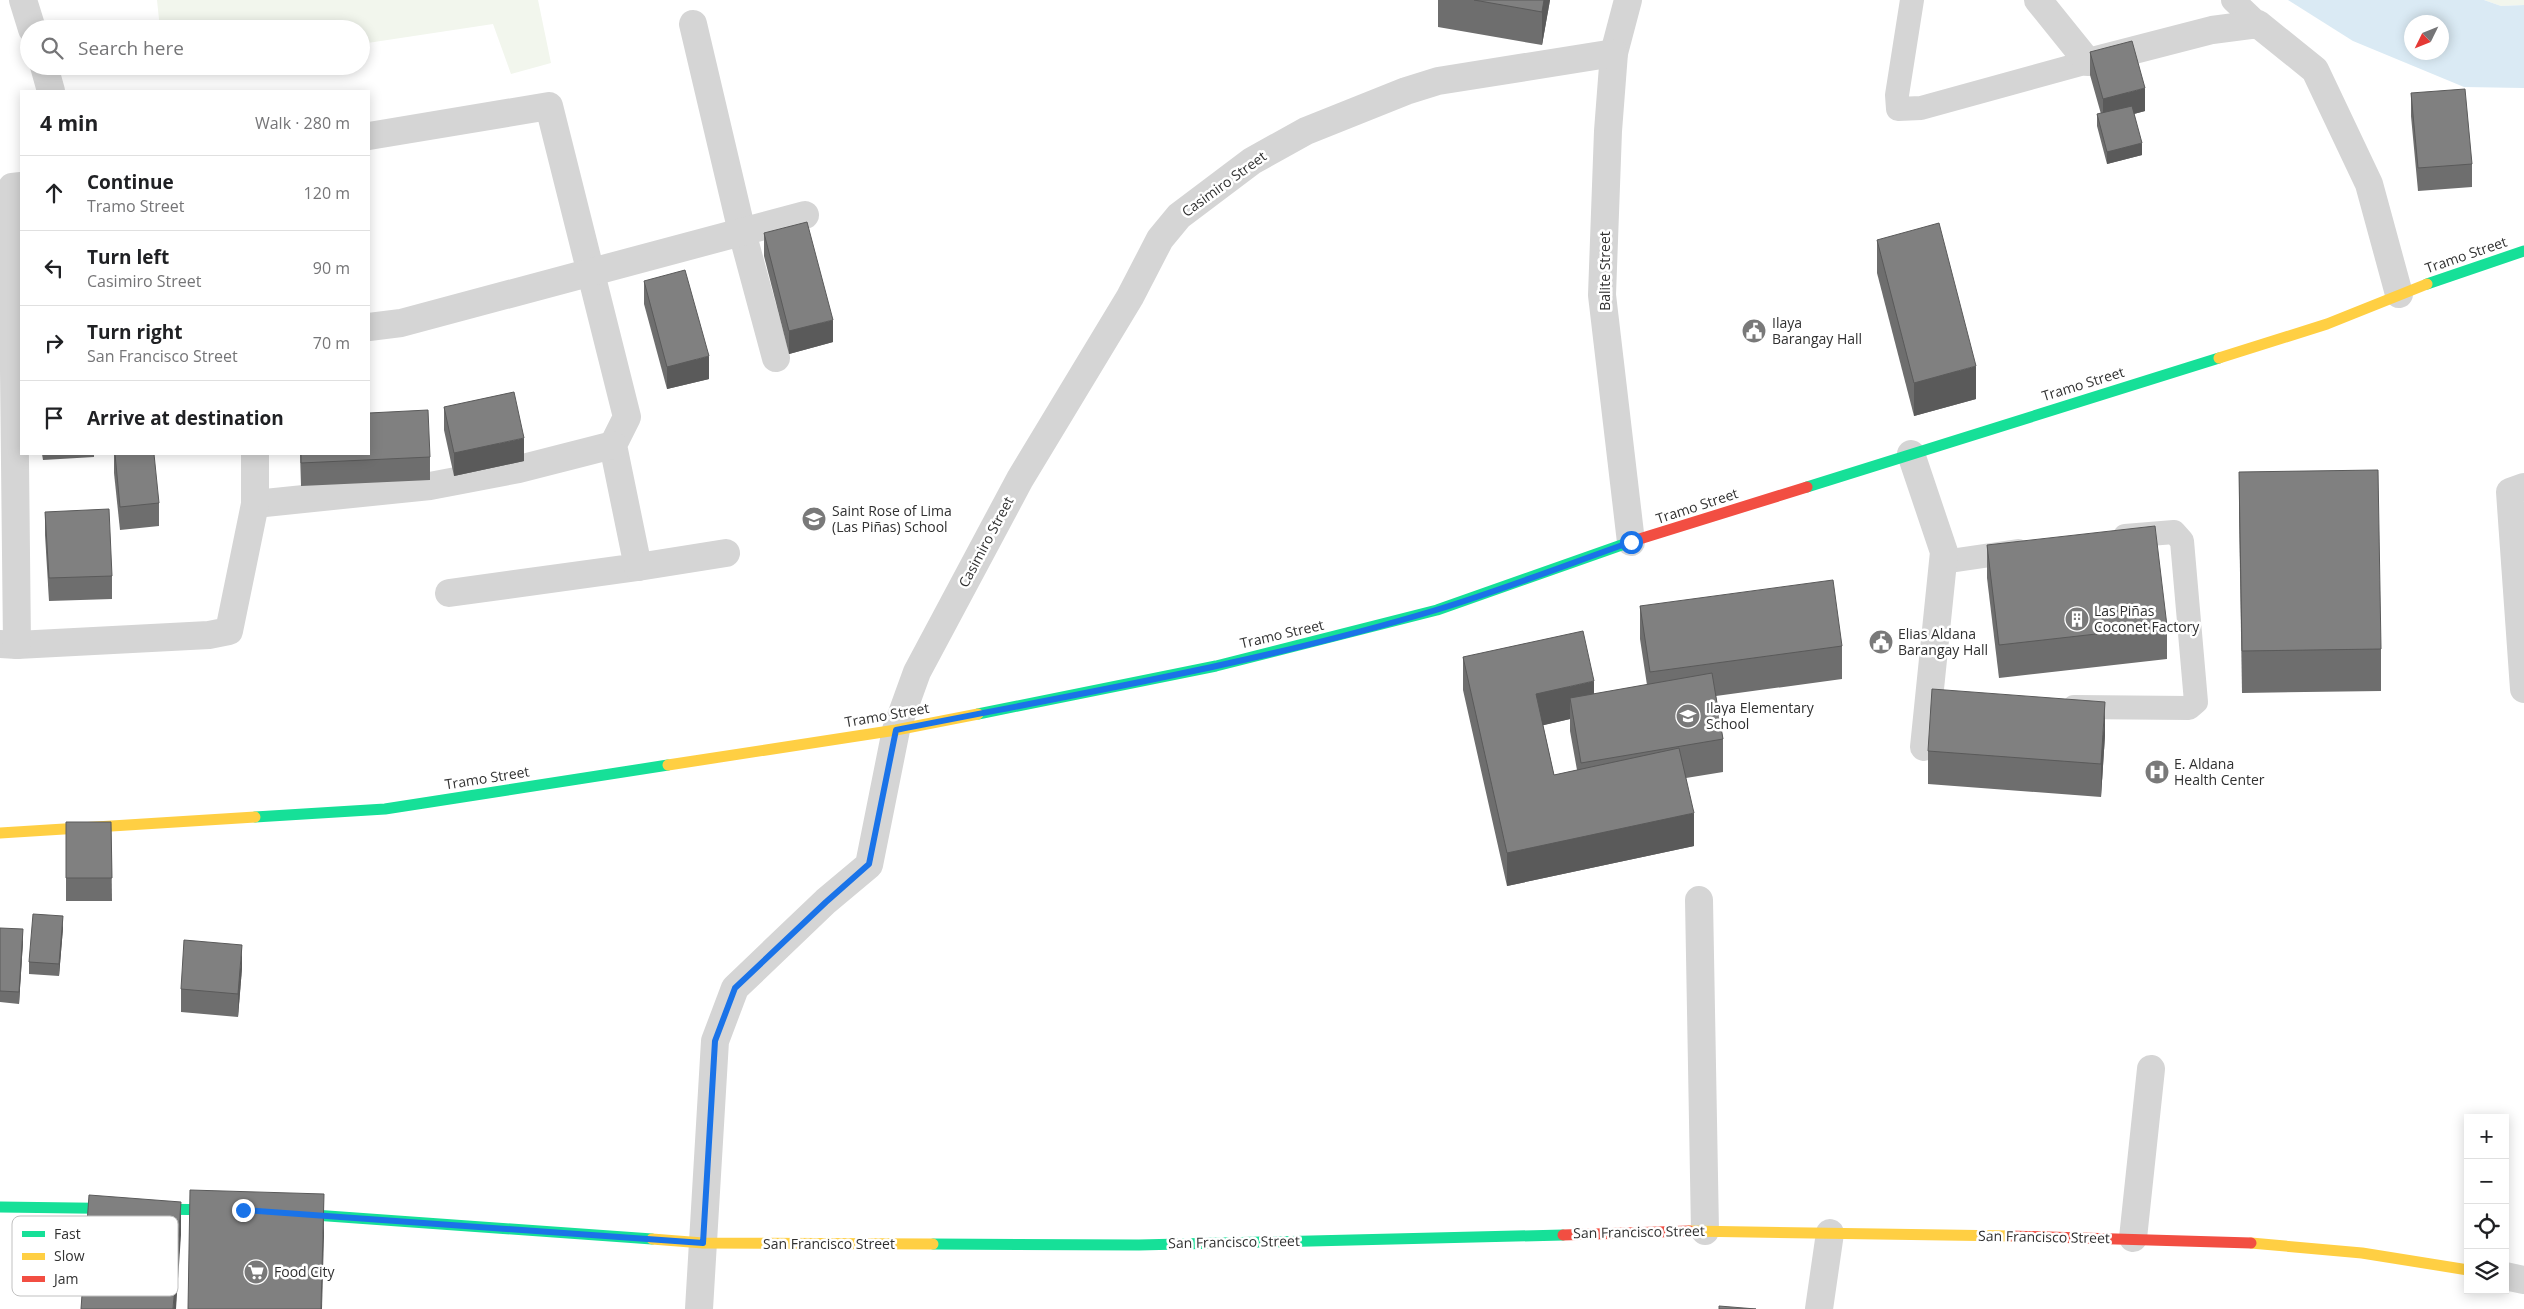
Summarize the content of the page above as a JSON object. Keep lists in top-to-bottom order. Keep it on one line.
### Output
{"streets":{"street":["Casimiro Street","Tramo Street","Balite Street","San Francisco Street"]},"crossings":[["Casimiro Street","Tramo Street"],["Casimiro Street","Balite Street"],["Casimiro Street","San Francisco Street"],["Tramo Street","Balite Street"]],"places":{"public building":["Ilaya Barangay Hall","Elias Aldana Barangay Hall"],"school or university":["Saint Rose of Lima (Las Piñas) School","Ilaya Elementary School"],"building":["Las Piñas Coconet Factory"],"hospital":["E. Aldana Health Center"],"supermarket":["Food City"]},"legend":["Fast","Slow","Jam"],"north":"bottom left","page":{"search":"Search here","heading":["4 min","Walk · 280 m"],"list":[["Continue","Tramo Street","120 m"],["Turn left","Casimiro Street","90 m"],["Turn right","San Francisco Street","70 m"],"Arrive at destination"],"map_buttons":["+","−"]}}
